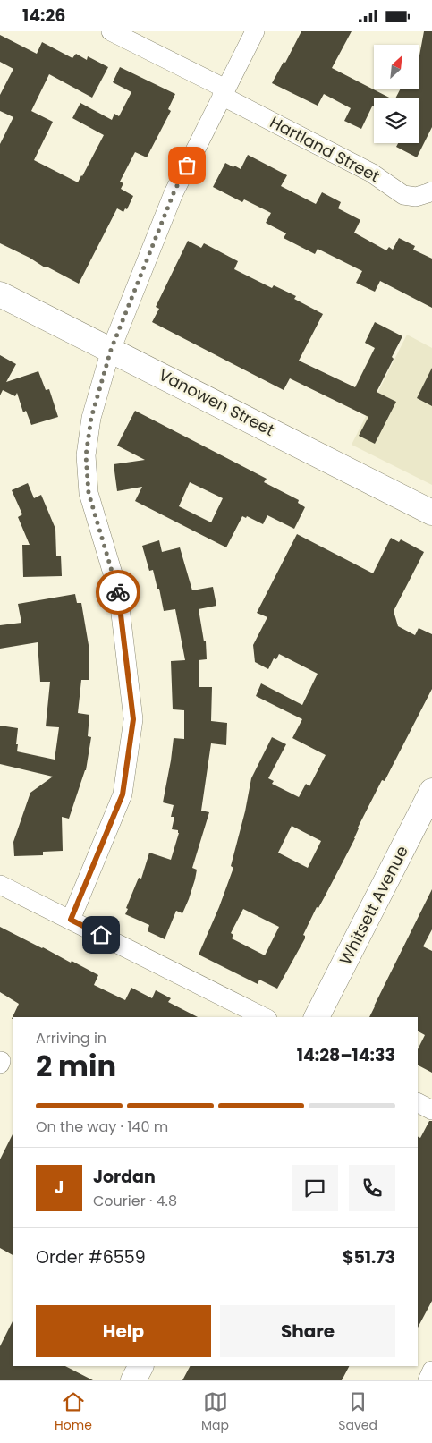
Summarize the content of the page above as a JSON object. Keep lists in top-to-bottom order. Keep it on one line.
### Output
{"streets":{"main road":["Vanowen Street","Whitsett Avenue"],"street":["Hartland Street"]},"north":"top right","page":{"status":"14:26","heading":["2 min","Arriving in","14:28–14:33"],"panel":["Jordan","Courier · 4.8","Order #6559","$51.73"],"bar":"On the way · 140 m","round":"J","buttons":["Help","Share"],"tabs":["Home","Map","Saved"]}}
